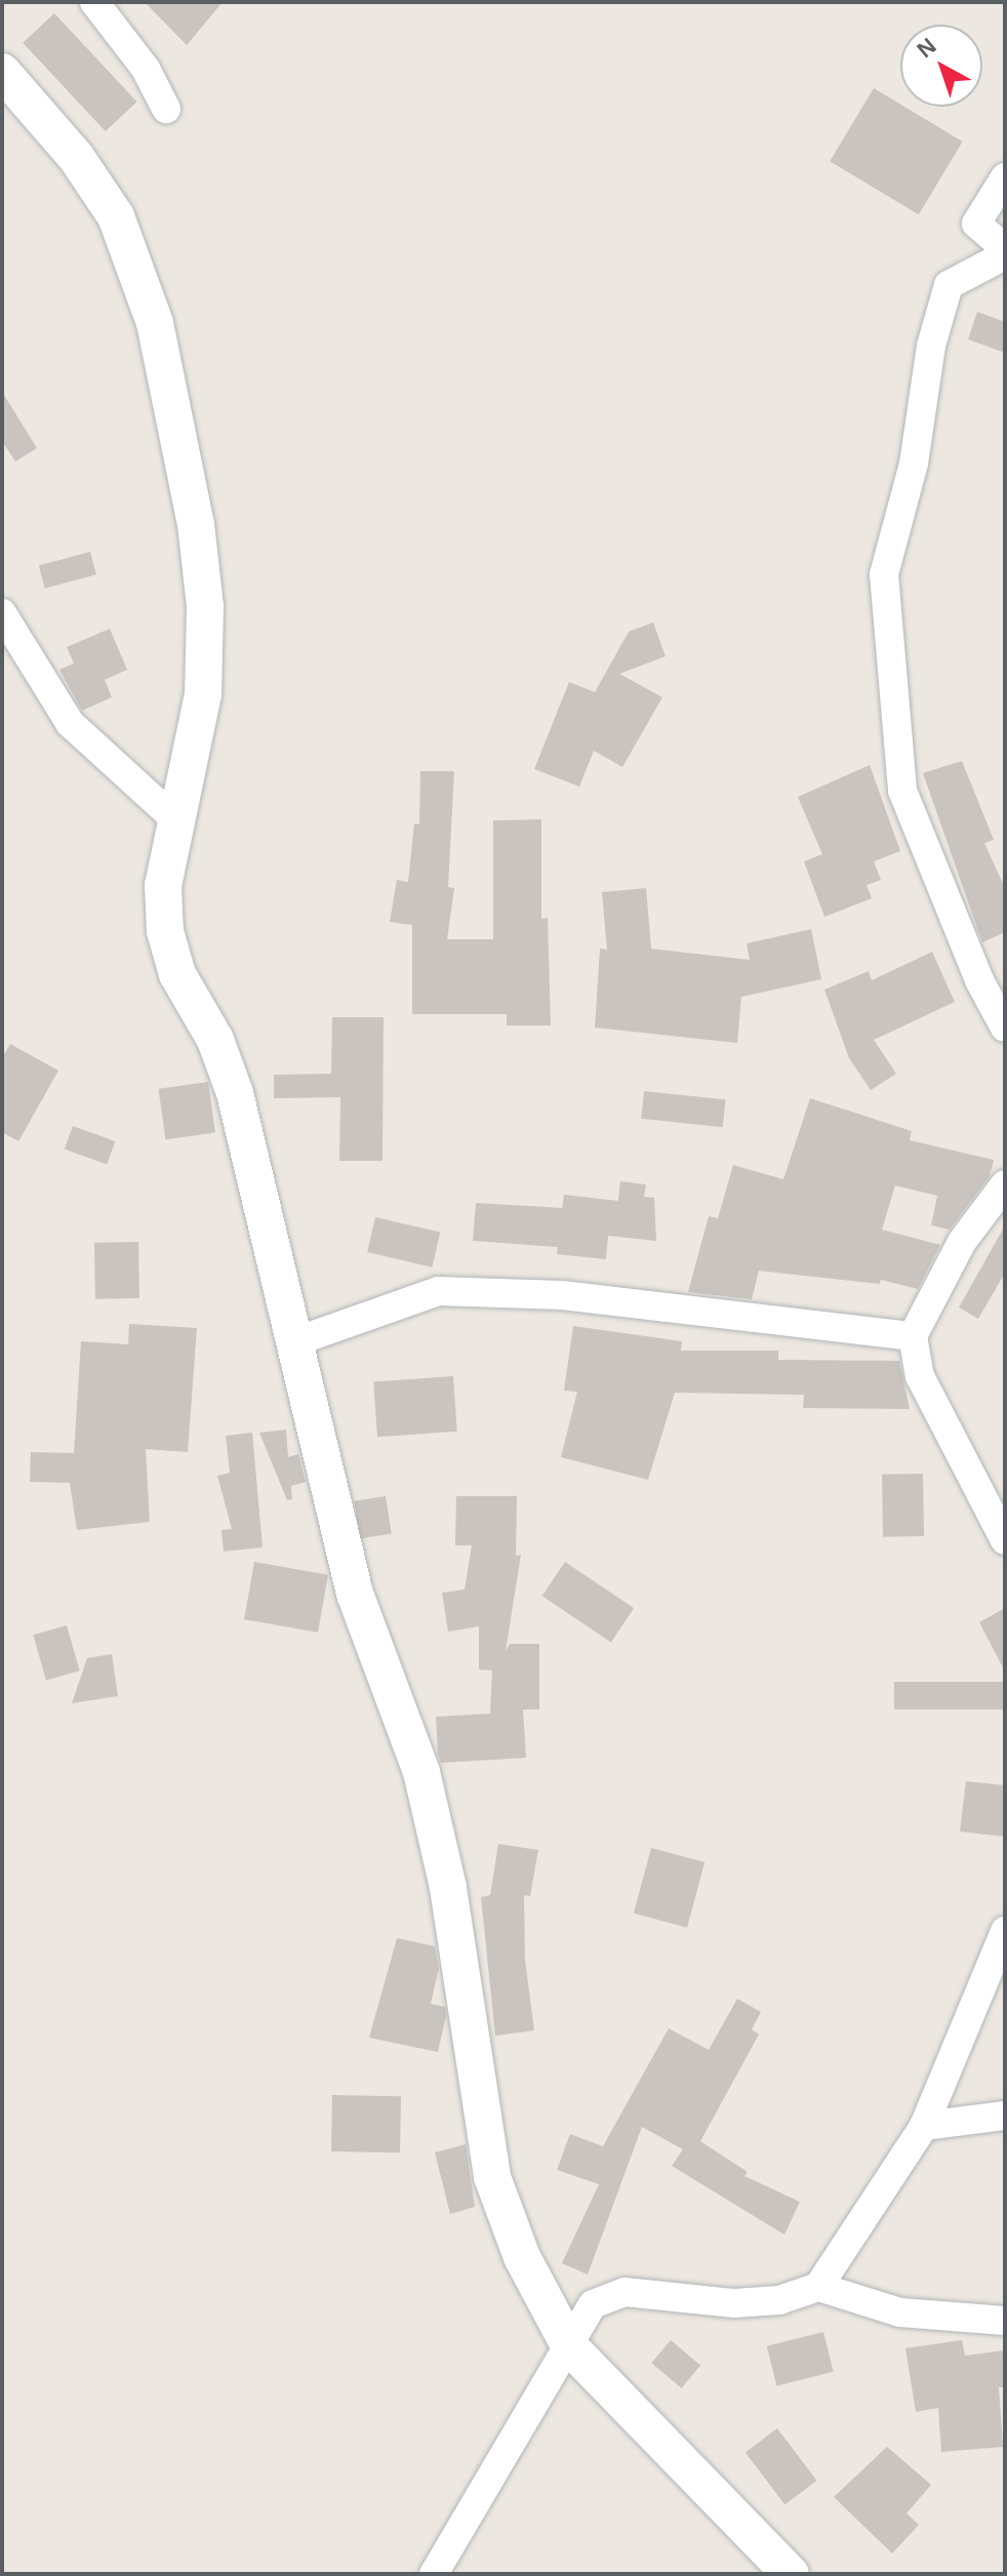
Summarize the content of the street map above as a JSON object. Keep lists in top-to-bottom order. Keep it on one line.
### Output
{"north":"top left"}
